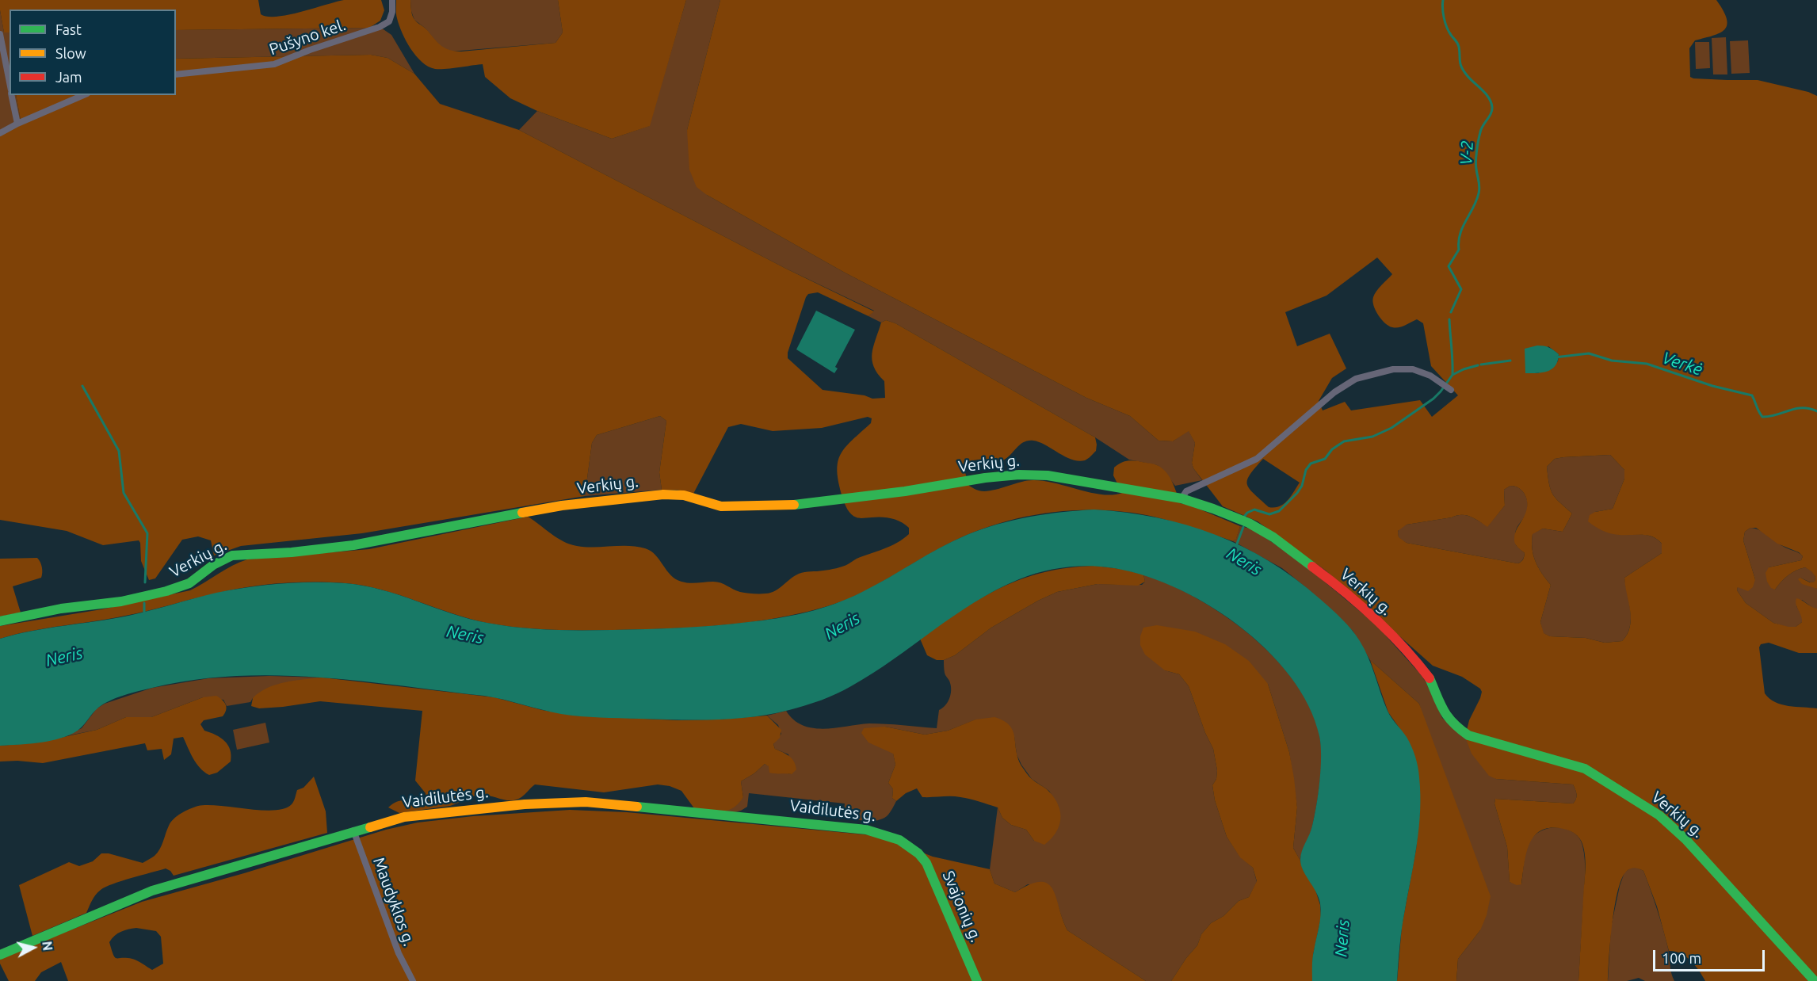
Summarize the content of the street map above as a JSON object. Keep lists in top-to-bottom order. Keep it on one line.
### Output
{"streets":{"main road":["Verkių g.","Vaidilutės g.","Svajonių g."],"street":["Pušyno kel.","Maudyklos g."]},"crossings":[["Vaidilutės g.","Maudyklos g."],["Vaidilutės g.","Svajonių g."]],"water":["V-2","Verkė","Neris"],"legend":["Fast","Slow","Jam"],"scale_bar":"100 m","north":"right"}
